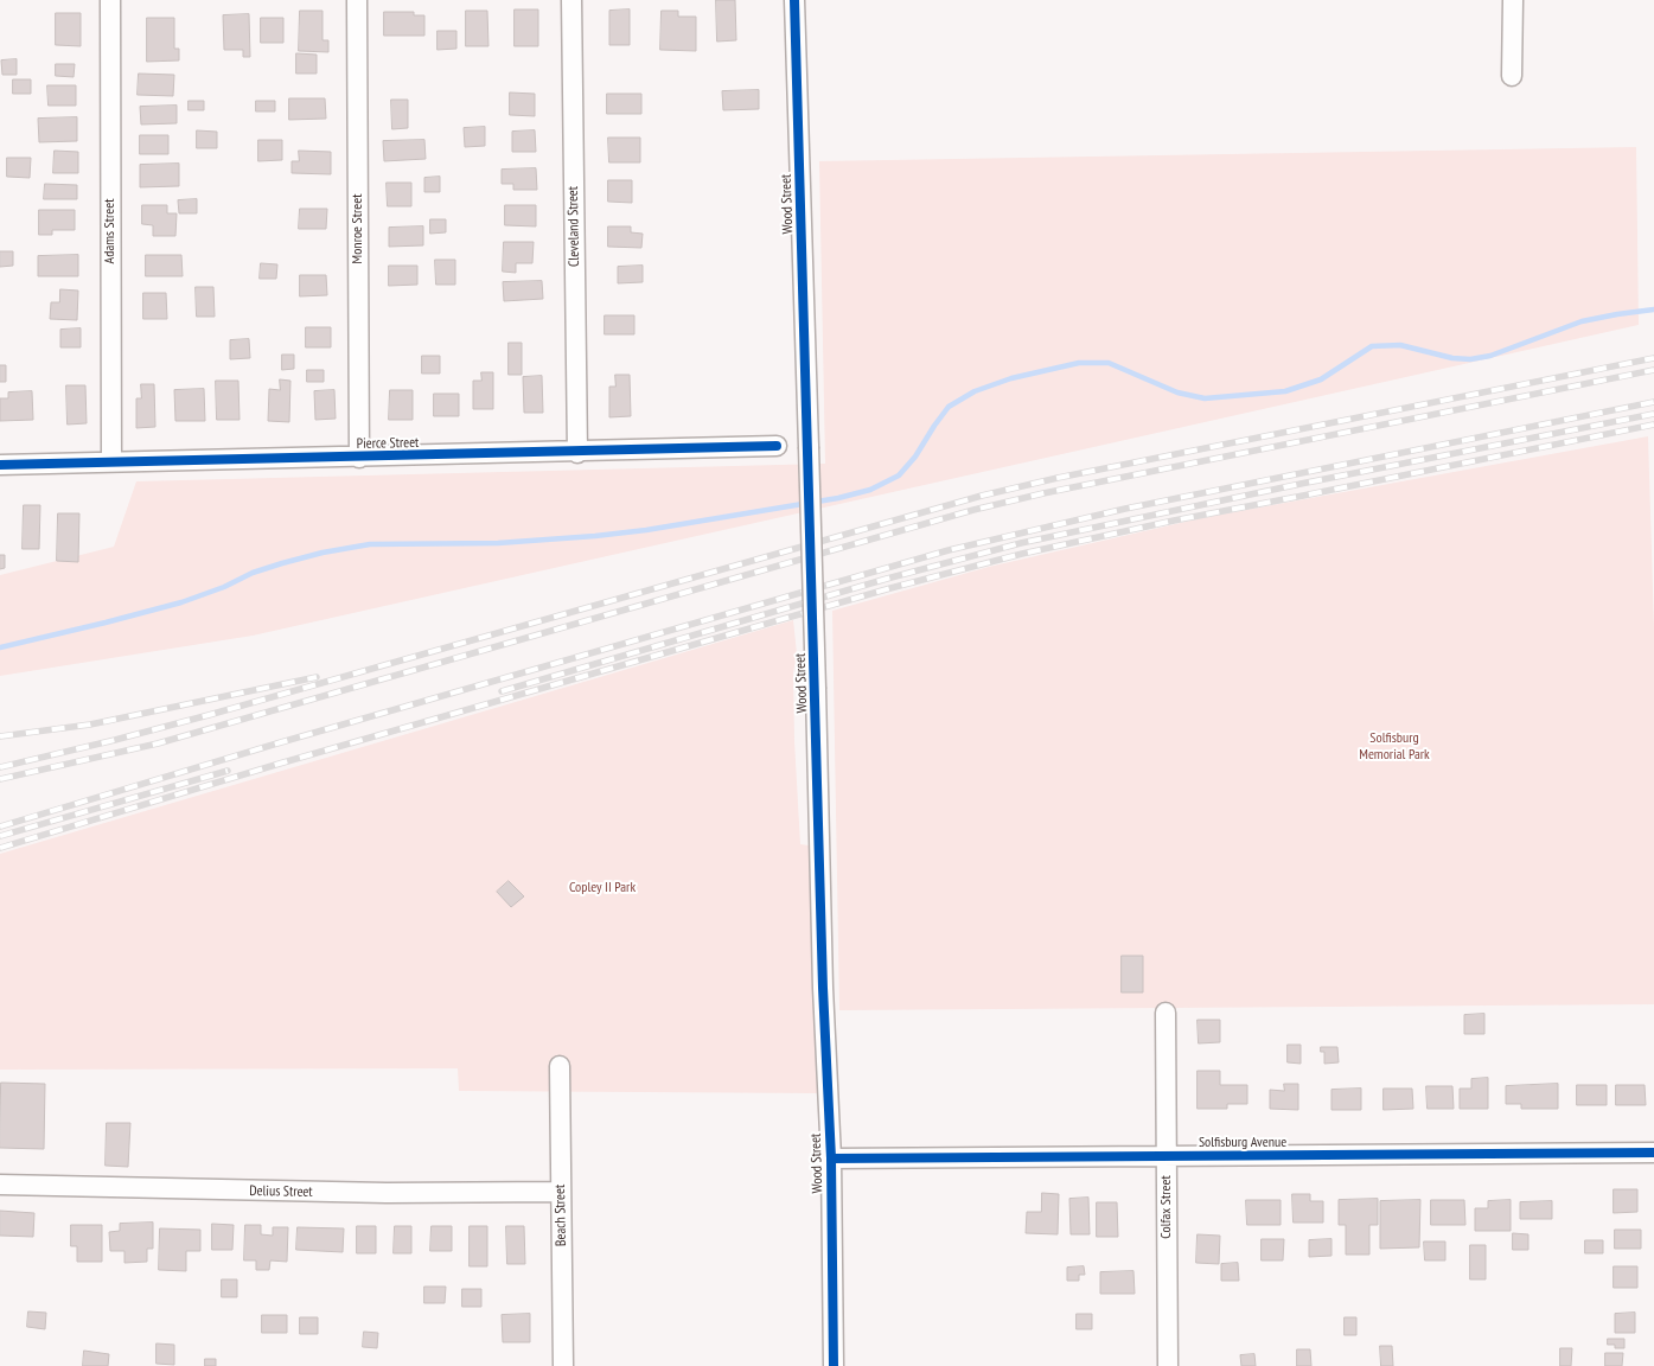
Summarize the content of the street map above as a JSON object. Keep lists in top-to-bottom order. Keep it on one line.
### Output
{"streets":{"street":["Wood Street","Cleveland Street","Monroe Street","Adams Street","Pierce Street","Solfisburg Avenue","Delius Street","Colfax Street","Beach Street"]},"crossings":[["Wood Street","Solfisburg Avenue"],["Cleveland Street","Pierce Street"],["Monroe Street","Pierce Street"],["Adams Street","Pierce Street"],["Solfisburg Avenue","Colfax Street"],["Delius Street","Beach Street"]],"parks":["Solfisburg Memorial Park","Copley II Park"]}
